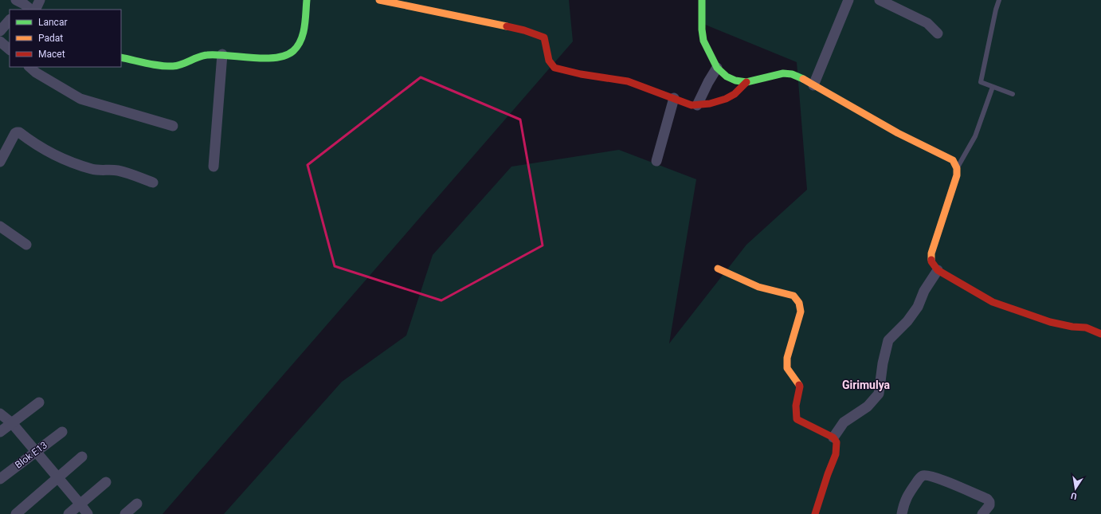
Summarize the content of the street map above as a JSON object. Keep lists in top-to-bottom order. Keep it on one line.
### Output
{"streets":{"street":["Blok E13"]},"districts":["Girimulya"],"legend":["Lancar","Padat","Macet"],"north":"bottom"}
